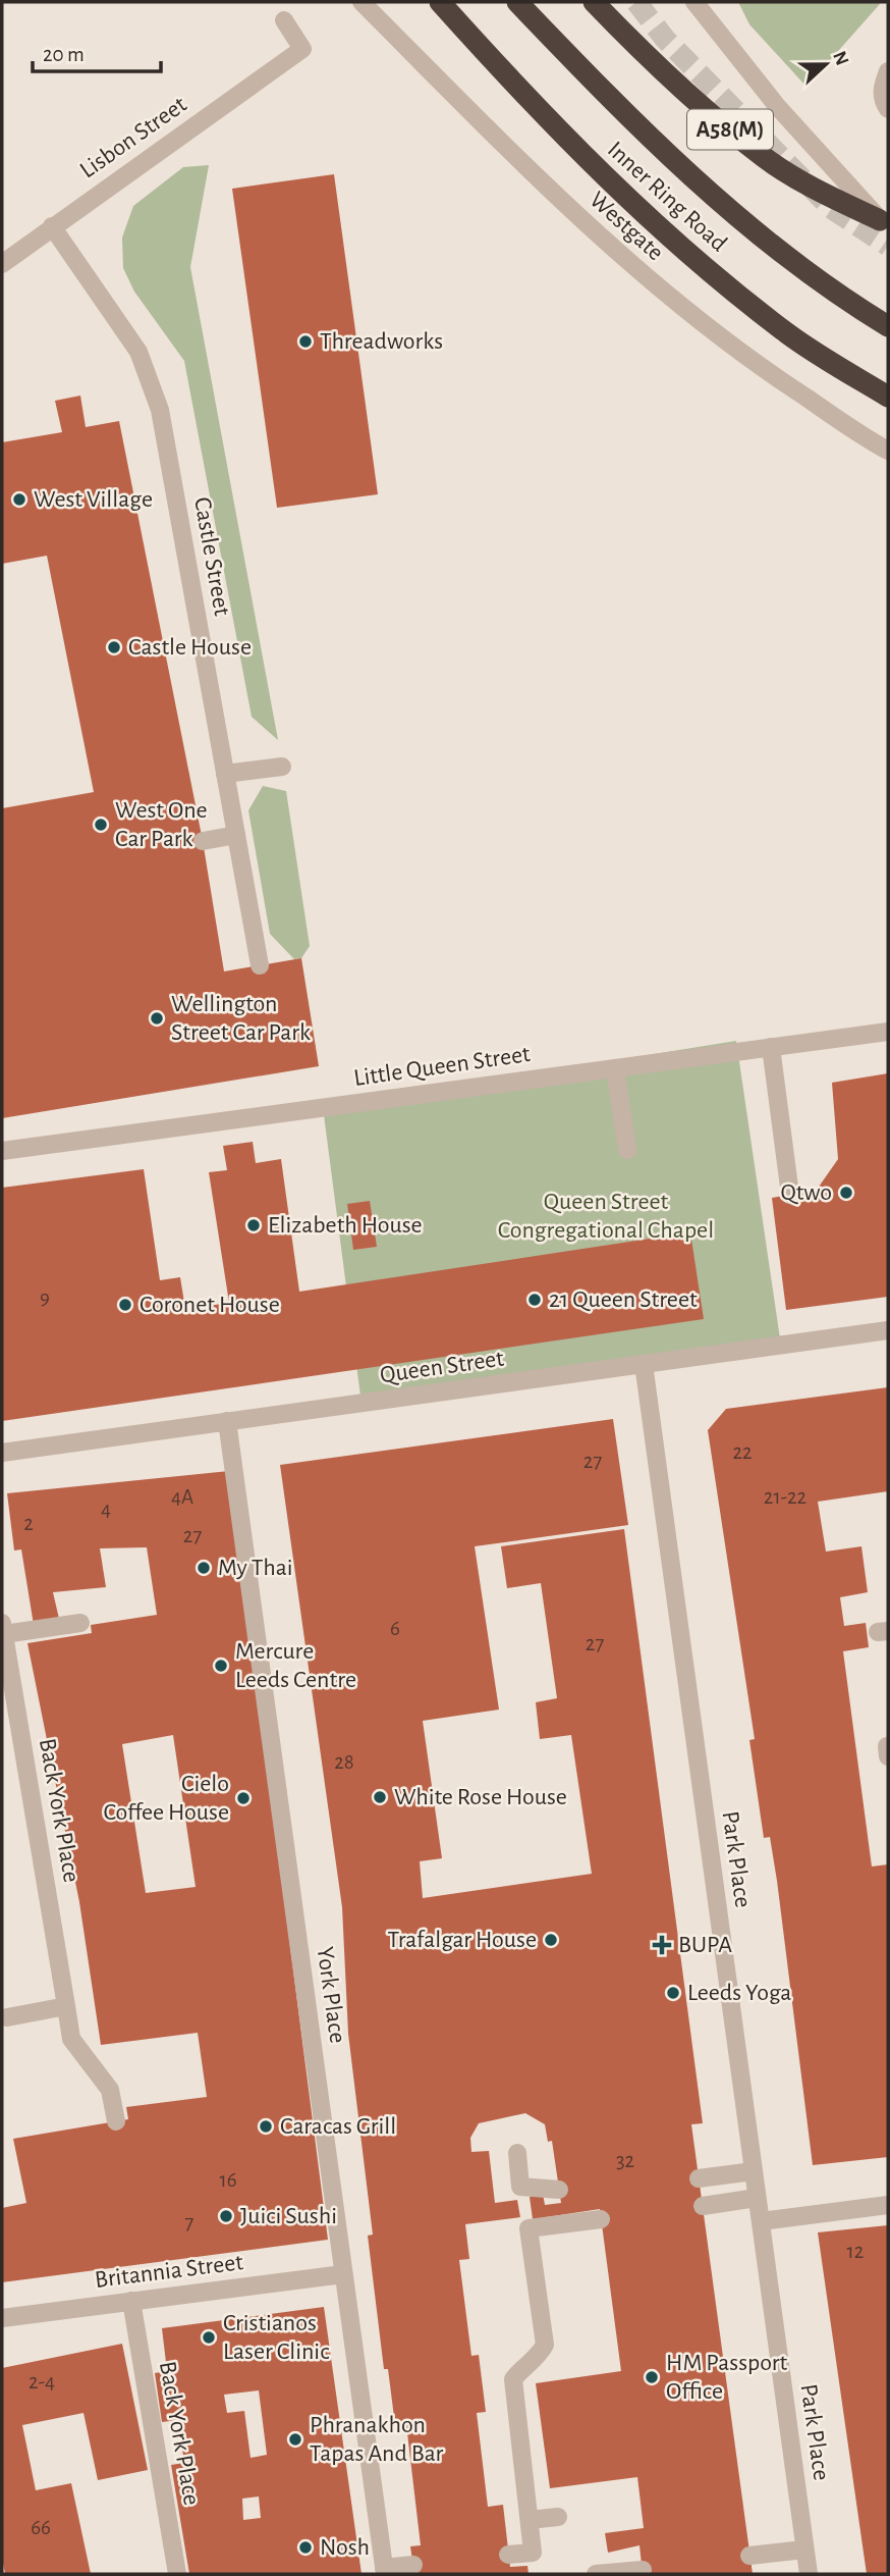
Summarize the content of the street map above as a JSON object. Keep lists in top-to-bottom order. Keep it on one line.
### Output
{"streets":{"highway":["A58(M)","Inner Ring Road"],"street":["Lisbon Street","Westgate","Castle Street","Little Queen Street","Queen Street","Back York Place","Park Place","York Place","Britannia Street"]},"crossings":[["Lisbon Street","Castle Street"],["Queen Street","Park Place"],["Queen Street","York Place"],["Back York Place","Britannia Street"],["York Place","Britannia Street"]],"parks":["Queen Street Congregational Chapel"],"places":{"other":["Threadworks","West Village","Castle House","West One Car Park","Wellington Street Car Park","Qtwo","Elizabeth House","21 Queen Street","Coronet House","My Thai","Mercure Leeds Centre","White Rose House","Cielo Coffee House","Trafalgar House","Leeds Yoga","Caracas Grill","Juici Sushi","Cristianos Laser Clinic","HM Passport Office","Phranakhon Tapas And Bar","Nosh"],"health":["BUPA"]},"house_numbers":["9","22","27","4A","21-22","4","2","27","6","27","28","32","16","7","12","2-4","66"],"scale_bar":"20 m","north":"right"}
